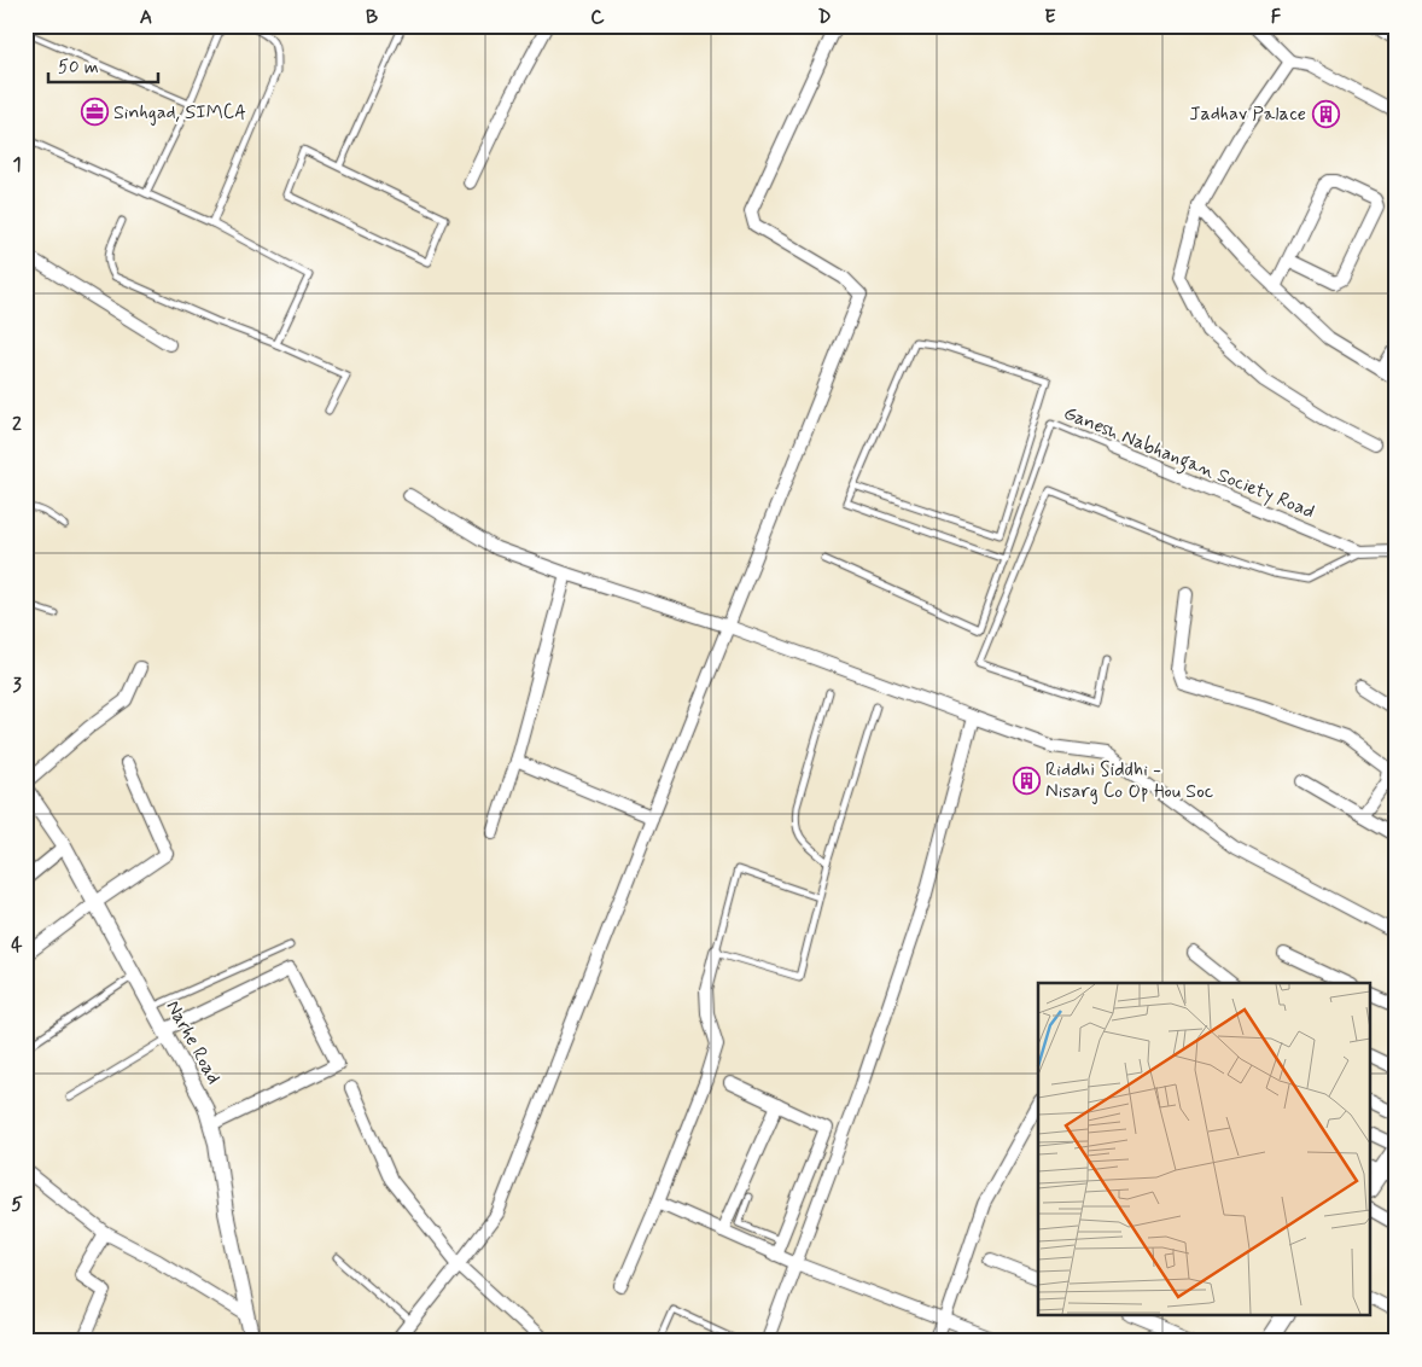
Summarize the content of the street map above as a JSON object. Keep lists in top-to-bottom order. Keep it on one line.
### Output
{"streets":{"street":["Ganesh Nabhangan Society Road","Narhe Road"]},"places":{"office":["Sinhgad, SIMCA"],"building":["Jadhav Palace","Riddhi Siddhi - Nisarg Co Op Hou Soc"]},"scale_bar":"50 m","grid":{"columns":["A","B","C","D","E","F"],"rows":["1","2","3","4","5"]}}
